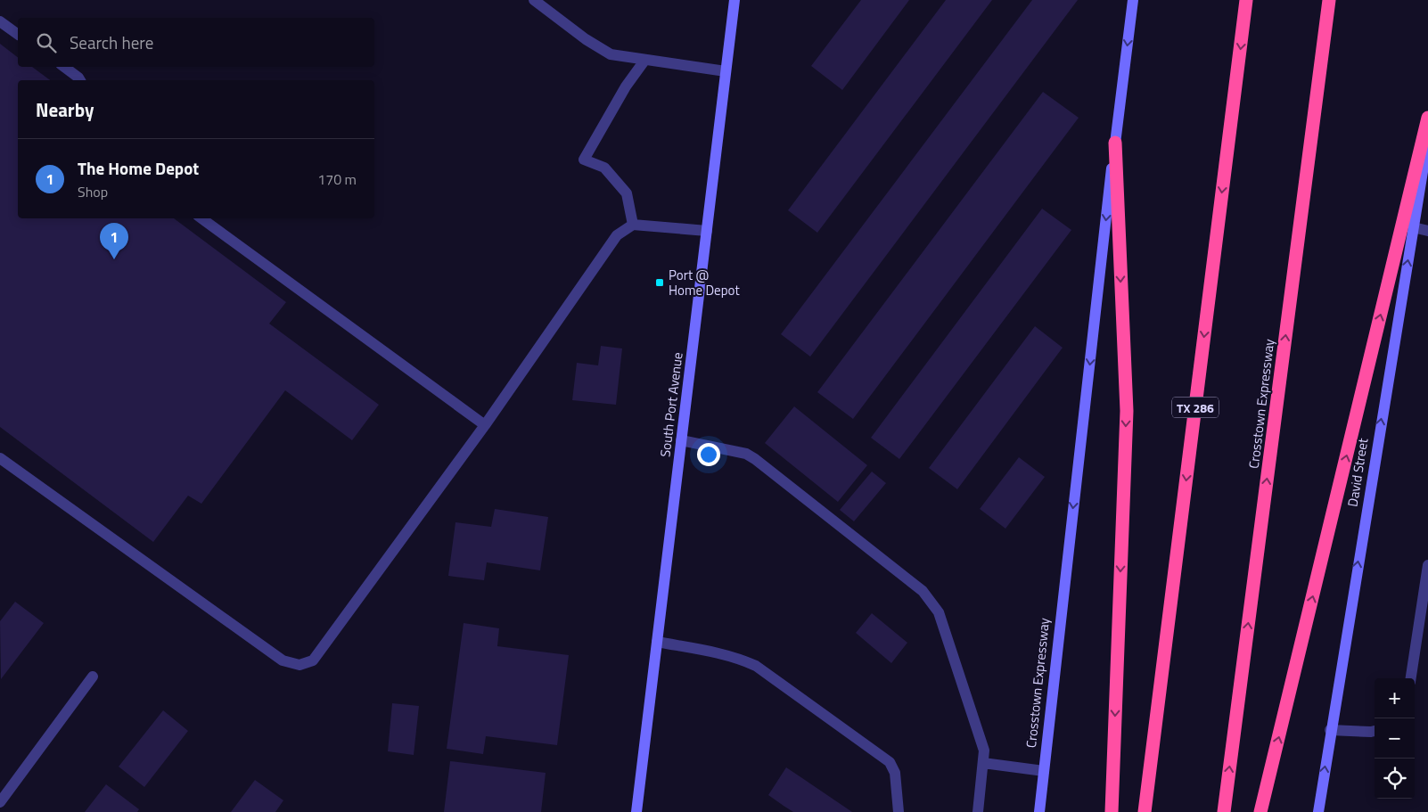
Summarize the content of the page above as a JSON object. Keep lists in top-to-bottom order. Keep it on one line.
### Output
{"streets":{"highway":["Crosstown Expressway","TX 286"],"main road":["South Port Avenue","David Street"]},"one_way":["David Street"],"places":{"transit":["Port @ Home Depot"]},"page":{"search":"Search here","heading":"Nearby","list":[{"mark":"1","name":"The Home Depot","note":"Shop","value":"170 m"}],"pins":"1","map_buttons":["+","−"]}}
